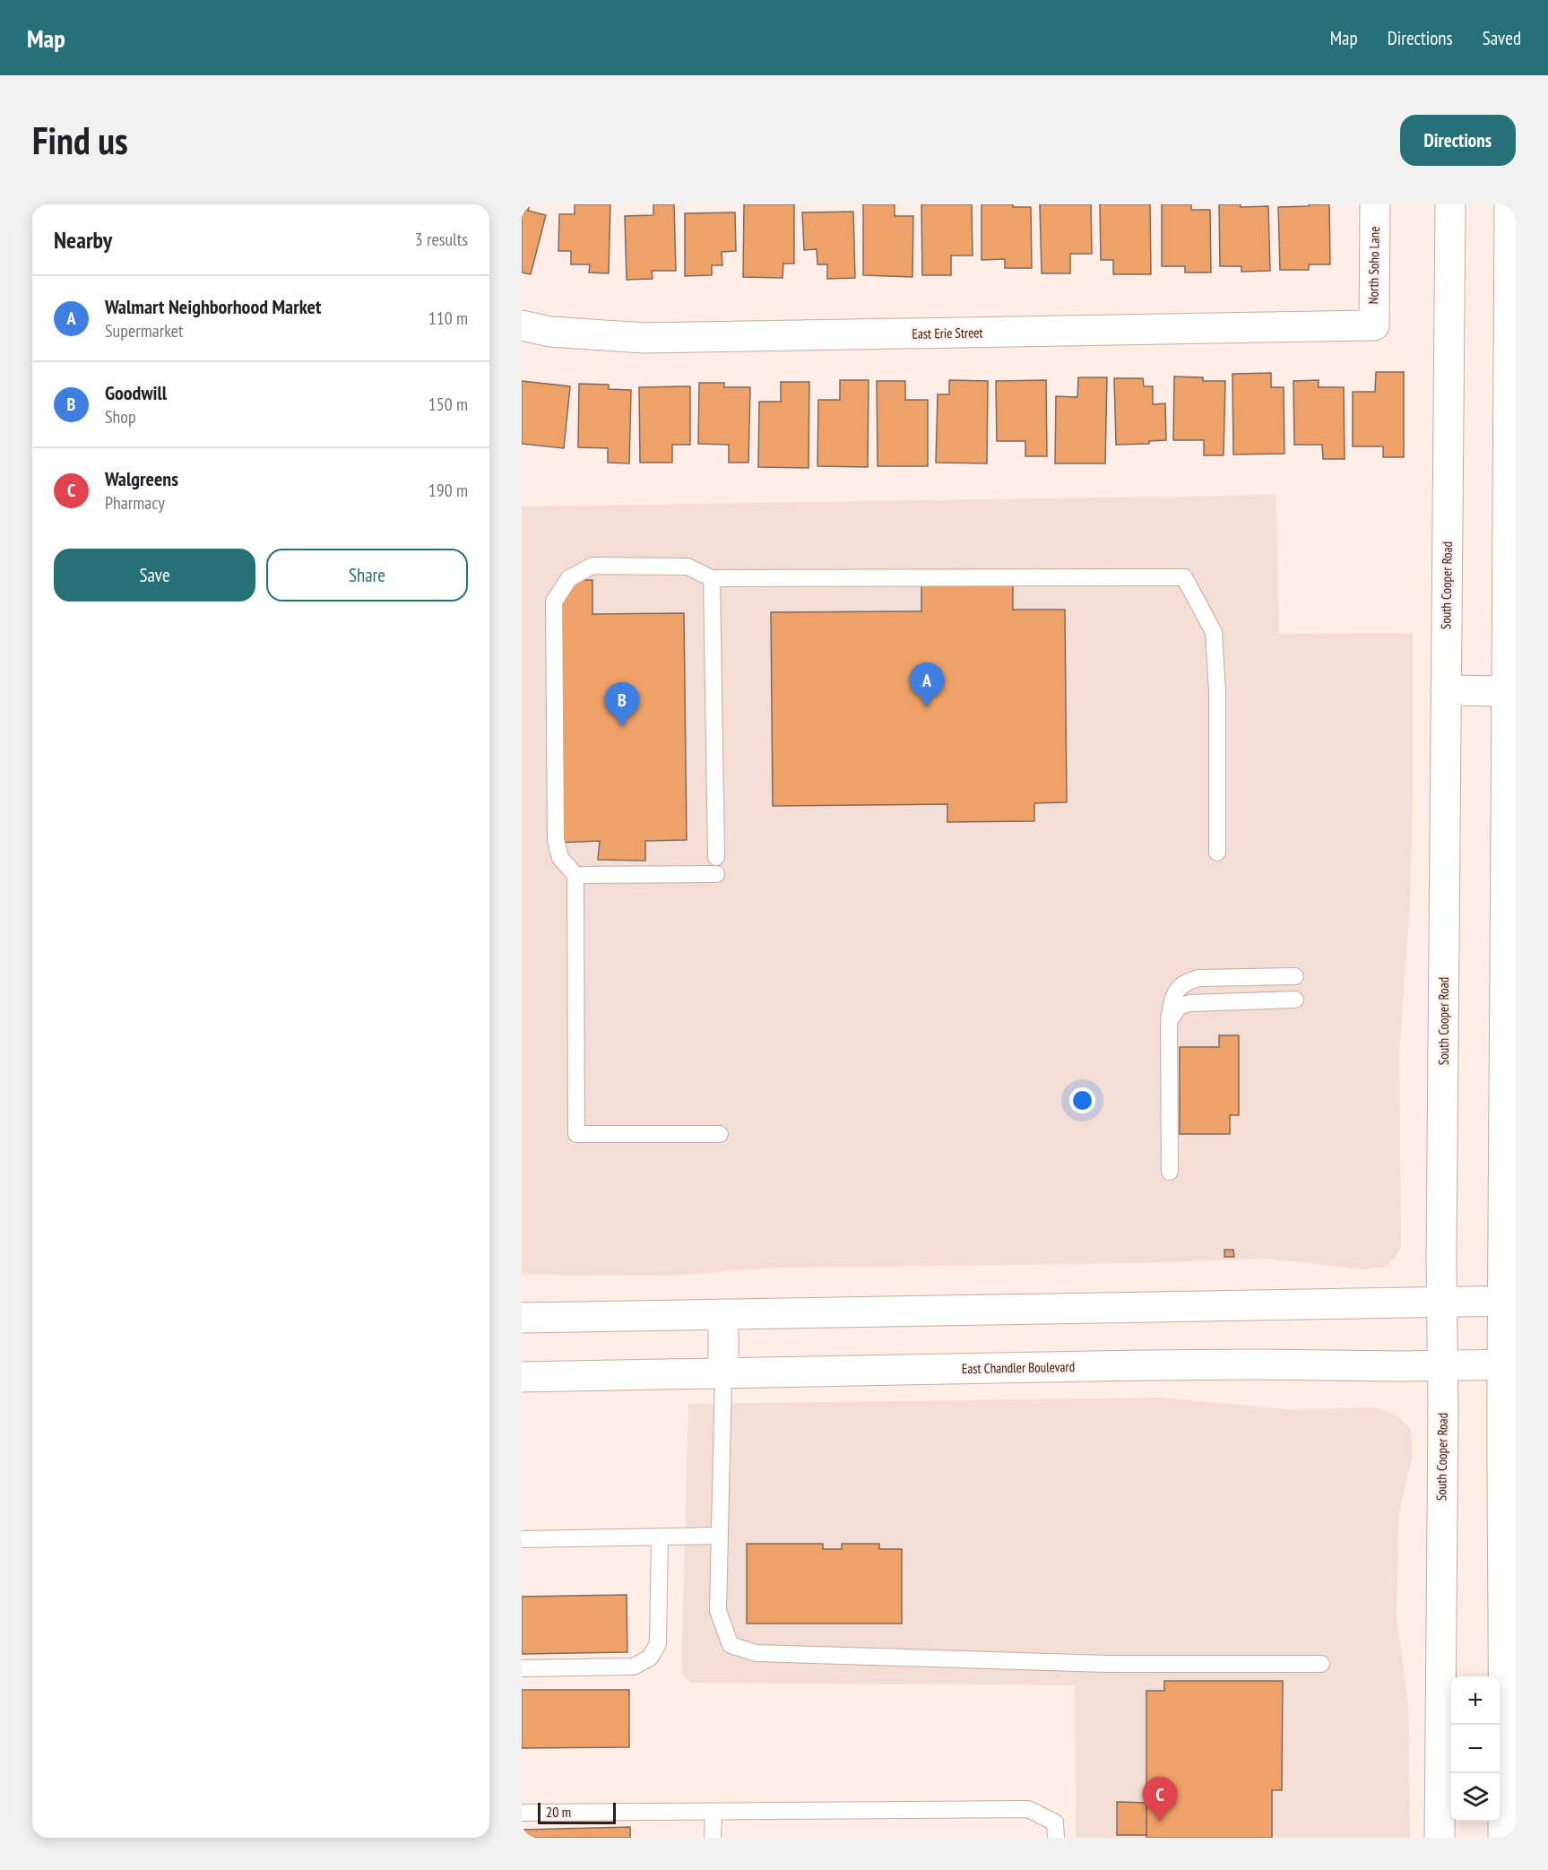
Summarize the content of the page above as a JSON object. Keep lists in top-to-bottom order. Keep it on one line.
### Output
{"streets":{"main road":["North Soho Lane","East Erie Street","South Cooper Road","East Chandler Boulevard"]},"crossings":[["North Soho Lane","East Erie Street"],["South Cooper Road","East Chandler Boulevard"]],"scale_bar":"20 m","page":{"header":"Map","nav":["Map","Directions","Saved"],"buttons":["Directions",["Save","Share"]],"title":"Find us","heading":["Nearby","3 results"],"list":[{"mark":"A","name":"Walmart Neighborhood Market","note":"Supermarket","value":"110 m"},{"mark":"B","name":"Goodwill","note":"Shop","value":"150 m"},{"mark":"C","name":"Walgreens","note":"Pharmacy","value":"190 m"}],"pins":["A","B","C"],"map_buttons":["+","−"],"scale":"20 m"}}
